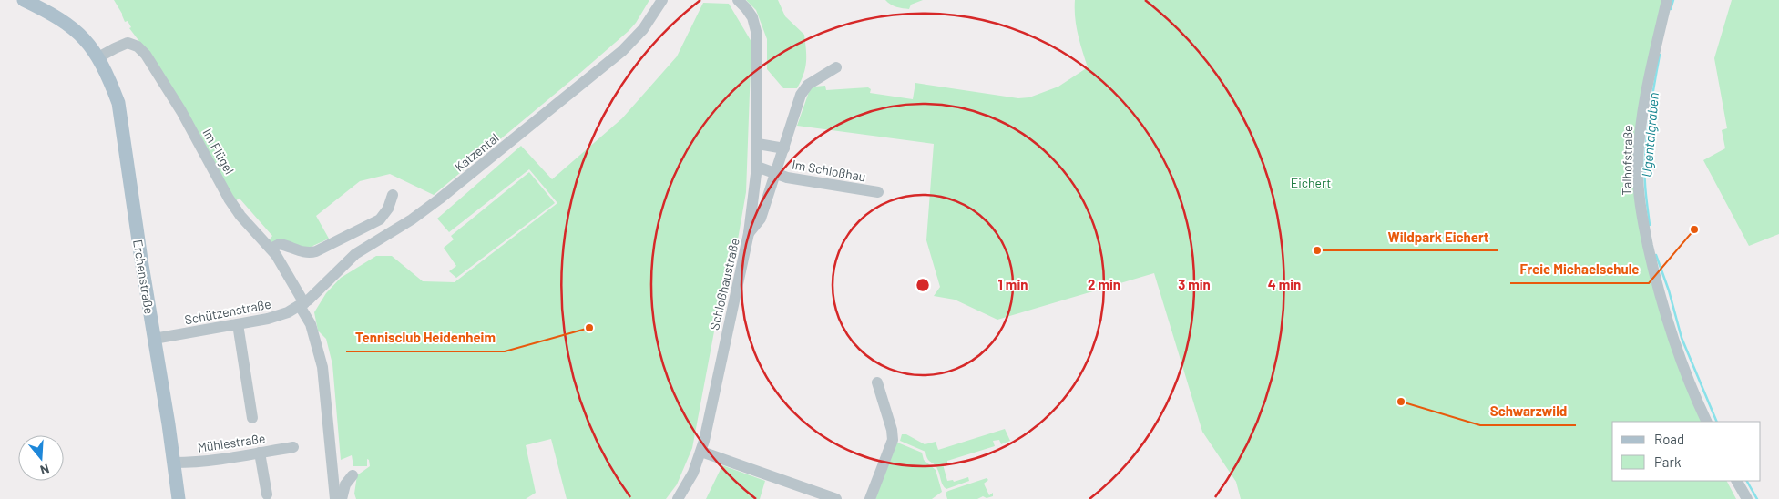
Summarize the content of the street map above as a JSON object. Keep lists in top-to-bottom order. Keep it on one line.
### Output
{"streets":{"main road":["Erchenstraße"],"street":["Im Flügel","Katzental","Talhofstraße","Im Schloßhau","Schloßhaustraße","Schützenstraße","Mühlestraße"]},"crossings":[["Im Flügel","Katzental"],["Im Flügel","Erchenstraße"],["Im Flügel","Schützenstraße"],["Katzental","Schützenstraße"],["Im Schloßhau","Schloßhaustraße"],["Erchenstraße","Schützenstraße"],["Erchenstraße","Mühlestraße"]],"water":["Ugentalgraben"],"parks":["Eichert"],"places":["Freie Michaelschule","Wildpark Eichert","Tennisclub Heidenheim","Schwarzwild"],"legend":["Road","Park"],"north":"bottom","rings":["1 min","2 min","3 min","4 min"]}
